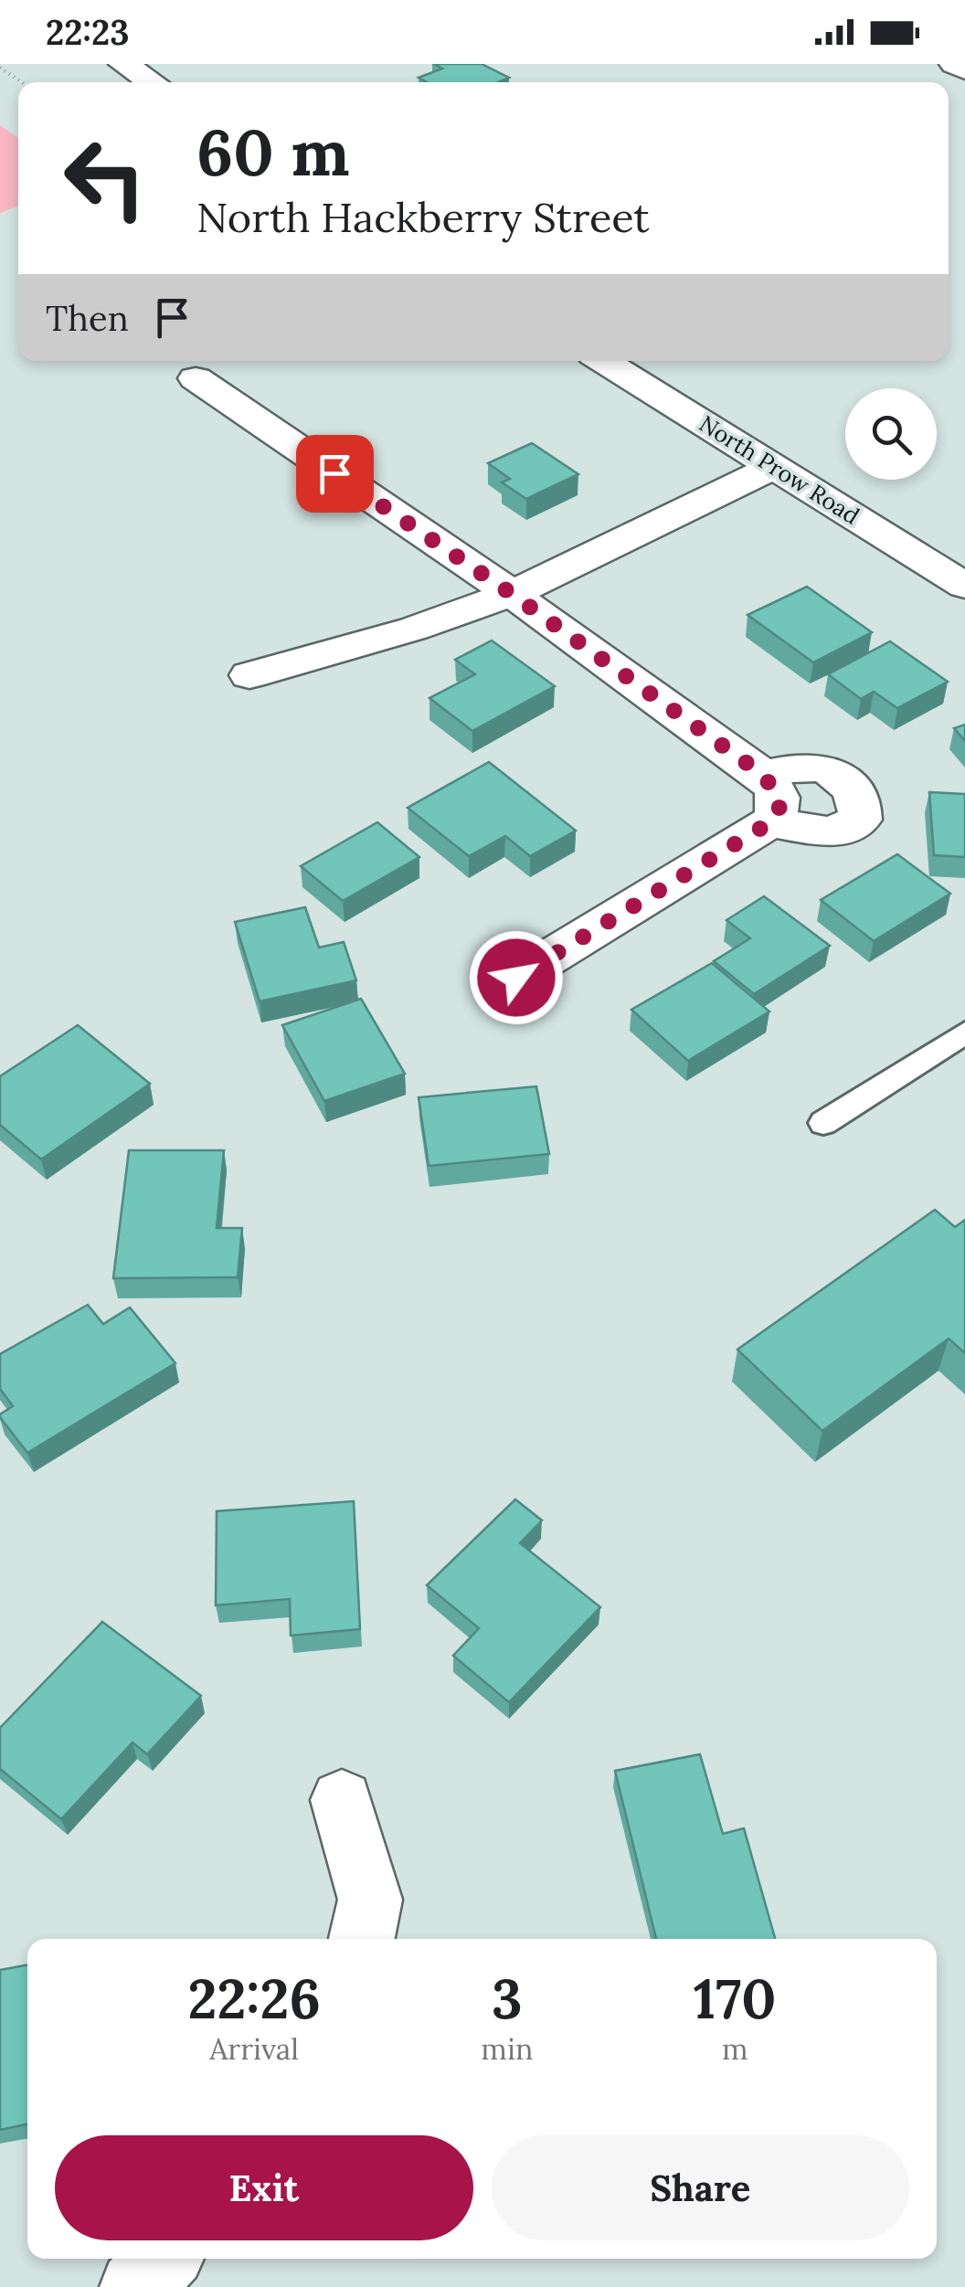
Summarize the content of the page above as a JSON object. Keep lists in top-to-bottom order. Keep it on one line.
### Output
{"streets":{"main road":["North Prow Road"]},"page":{"status":"22:23","turn":["60 m","North Hackberry Street"],"then":"Then","eta":["22:26","Arrival","3","min","170","m"],"buttons":["Exit","Share"]}}
